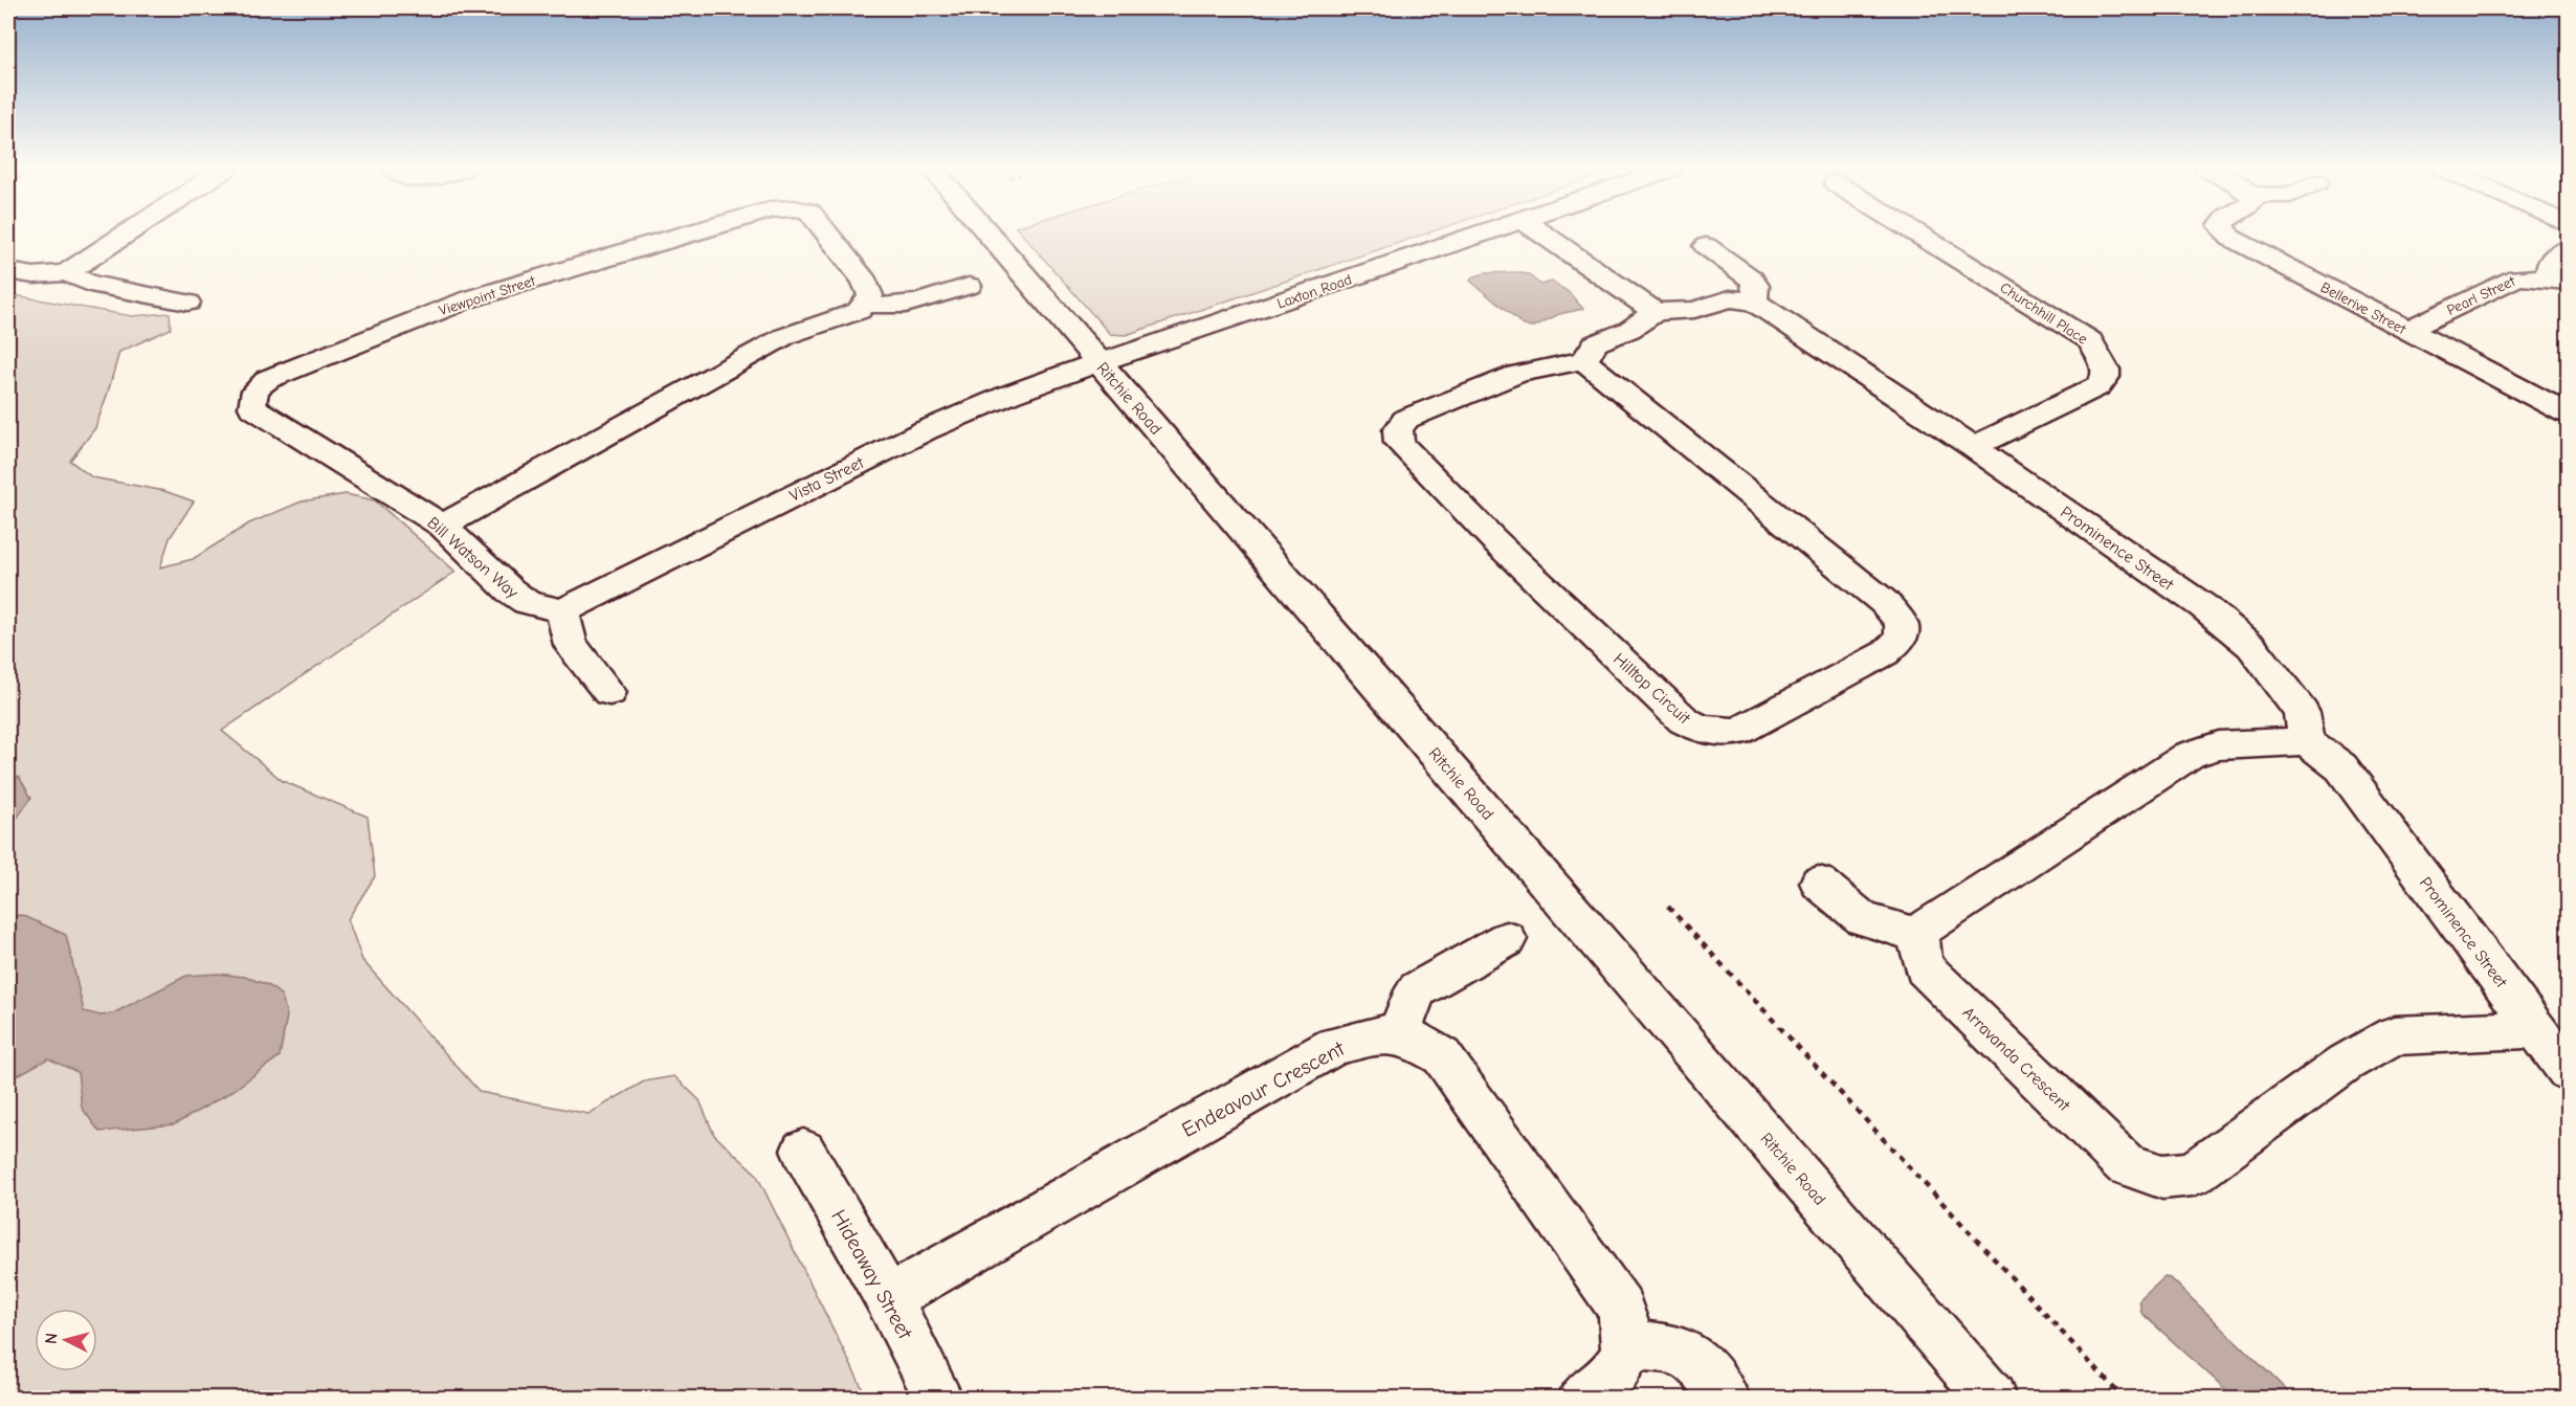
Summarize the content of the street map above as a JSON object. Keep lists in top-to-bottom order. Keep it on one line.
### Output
{"streets":{"street":["Laxton Road","Viewpoint Street","Pearl Street","Bellerive Street","Churchhill Place","Ritchie Road","Vista Street","Prominence Street","Bill Watson Way","Hilltop Circuit","Arravanda Crescent","Endeavour Crescent","Hideaway Street"]},"crossings":[["Laxton Road","Ritchie Road"],["Laxton Road","Vista Street"],["Viewpoint Street","Bill Watson Way"],["Pearl Street","Bellerive Street"],["Churchhill Place","Prominence Street"],["Ritchie Road","Vista Street"],["Vista Street","Bill Watson Way"],["Prominence Street","Arravanda Crescent"],["Endeavour Crescent","Hideaway Street"]],"north":"left"}
